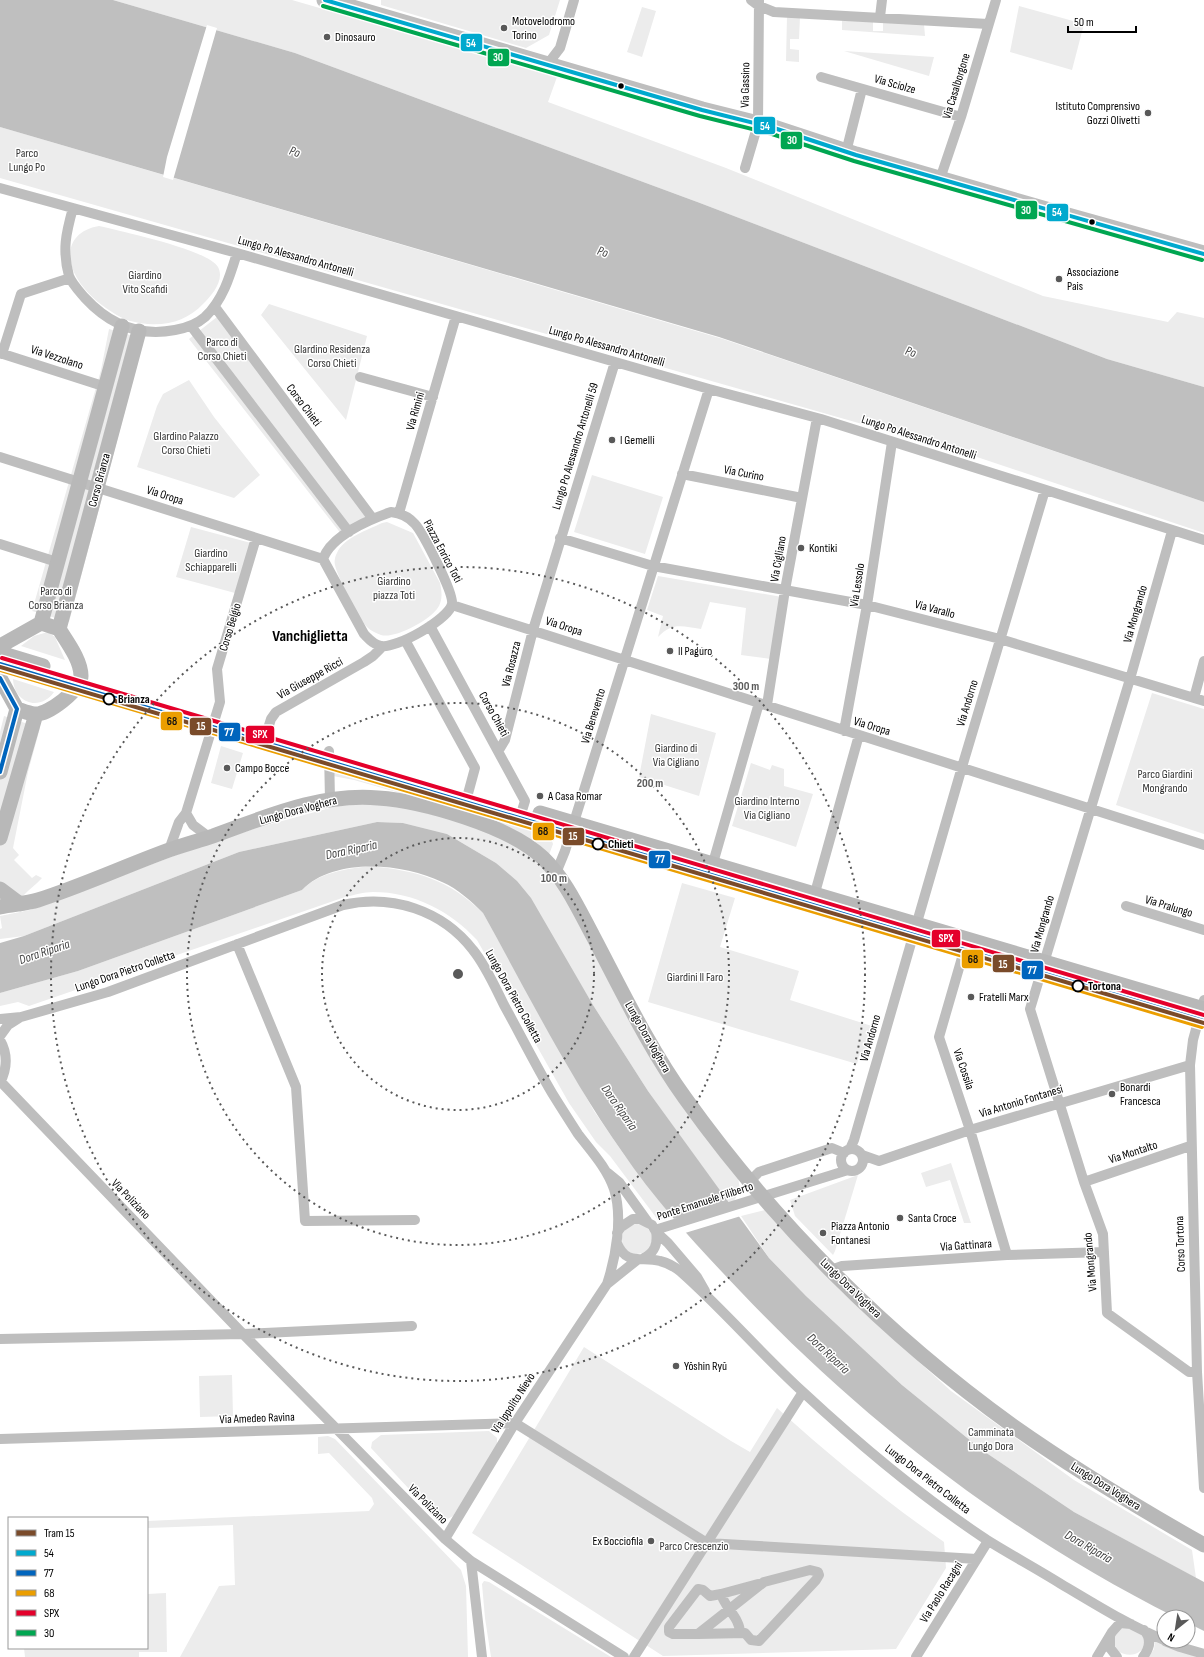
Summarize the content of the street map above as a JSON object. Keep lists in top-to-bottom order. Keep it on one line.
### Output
{"streets":{"street":["Via Sciolze","Via Gassino","Via Casalborgone","Lungo Po Alessandro Antonelli","Via Vezzolano","Corso Chieti","Via Rimini","Lungo Po Alessandro Antonelli 59","Via Curino","Corso Brianza","Via Oropa","Piazza Enrico Toti","Via Cigliano","Via Lessolo","Via Varallo","Via Mongrando","Corso Belgio","Via Rosazza","Via Giuseppe Ricci","Via Andorno","Via Benevento","Lungo Dora Voghera","Via Pralungo","Lungo Dora Pietro Colletta","Via Cossila","Via Antonio Fontanesi","Via Montalto","Via Poliziano","Ponte Emanuele Filiberto","Corso Tortona","Via Gattinara","Via Ippolito Nievo","Via Amedeo Ravina","Via Paolo Racagni"]},"crossings":[["Via Sciolze","Via Casalborgone"],["Lungo Po Alessandro Antonelli","Via Rimini"],["Lungo Po Alessandro Antonelli","Lungo Po Alessandro Antonelli 59"],["Lungo Po Alessandro Antonelli","Via Cigliano"],["Lungo Po Alessandro Antonelli","Via Lessolo"],["Lungo Po Alessandro Antonelli","Via Mongrando"],["Lungo Po Alessandro Antonelli","Via Andorno"],["Lungo Po Alessandro Antonelli","Via Benevento"],["Via Vezzolano","Corso Brianza"],["Corso Chieti","Via Rimini"],["Corso Chieti","Via Oropa"],["Corso Chieti","Piazza Enrico Toti"],["Corso Chieti","Via Rosazza"],["Corso Chieti","Via Giuseppe Ricci"],["Via Rimini","Via Oropa"],["Via Rimini","Piazza Enrico Toti"],["Via Rimini","Via Giuseppe Ricci"],["Lungo Po Alessandro Antonelli 59","Via Oropa"],["Via Curino","Via Cigliano"],["Via Curino","Via Benevento"],["Corso Brianza","Via Oropa"],["Via Oropa","Piazza Enrico Toti"],["Via Oropa","Via Cigliano"],["Via Oropa","Via Lessolo"],["Via Oropa","Via Mongrando"],["Via Oropa","Corso Belgio"],["Via Oropa","Via Rosazza"],["Via Oropa","Via Giuseppe Ricci"],["Via Oropa","Via Andorno"],["Via Oropa","Via Benevento"],["Piazza Enrico Toti","Via Giuseppe Ricci"],["Via Cigliano","Via Varallo"],["Via Lessolo","Via Varallo"],["Via Varallo","Via Mongrando"],["Via Varallo","Via Andorno"],["Via Varallo","Via Benevento"],["Via Mongrando","Via Antonio Fontanesi"],["Via Mongrando","Via Montalto"],["Via Mongrando","Corso Tortona"],["Via Mongrando","Via Gattinara"],["Corso Belgio","Lungo Dora Voghera"],["Via Andorno","Via Antonio Fontanesi"],["Via Benevento","Lungo Dora Voghera"],["Lungo Dora Voghera","Ponte Emanuele Filiberto"],["Lungo Dora Voghera","Via Gattinara"],["Lungo Dora Pietro Colletta","Ponte Emanuele Filiberto"],["Lungo Dora Pietro Colletta","Via Ippolito Nievo"],["Lungo Dora Pietro Colletta","Via Paolo Racagni"],["Via Cossila","Via Antonio Fontanesi"],["Via Cossila","Via Gattinara"],["Via Antonio Fontanesi","Corso Tortona"],["Via Montalto","Corso Tortona"],["Via Poliziano","Via Ippolito Nievo"],["Via Poliziano","Via Amedeo Ravina"],["Via Ippolito Nievo","Via Amedeo Ravina"]],"districts":["Vanchiglietta"],"water":["Po","Dora Riparia"],"parks":["Parco Lungo Po","Giardino Vito Scafidi","Parco di Corso Chieti","GIardino Residenza Corso Chieti","GIardino Palazzo Corso Chieti","Giardino Schiapparelli","Giardino piazza Toti","Parco di Corso Brianza","Giardino di Via Cigliano","Parco Giardini Mongrando","Giardino Interno Via Cigliano","Giardini Il Faro","Camminata Lungo Dora","Parco Crescenzio"],"places":["Motovelodromo Torino","Dinosauro","Istituto Comprensivo Gozzi Olivetti","Associazione Pais","I Gemelli","Kontiki","Il Paguro","Brianza","Campo Bocce","A Casa Romar","Chieti","Tortona","Fratelli Marx","Bonardi Francesca","Santa Croce","Piazza Antonio Fontanesi","Yōshin Ryū","Ex Bocciofila"],"lines":["transit line 54","transit line 30","transit line SPX","transit line 77","tram line 15","transit line 68"],"legend":["Tram 15","54","77","68","SPX","30"],"scale_bar":"50 m","north":"bottom left","rings":["300 m","200 m","100 m"]}
